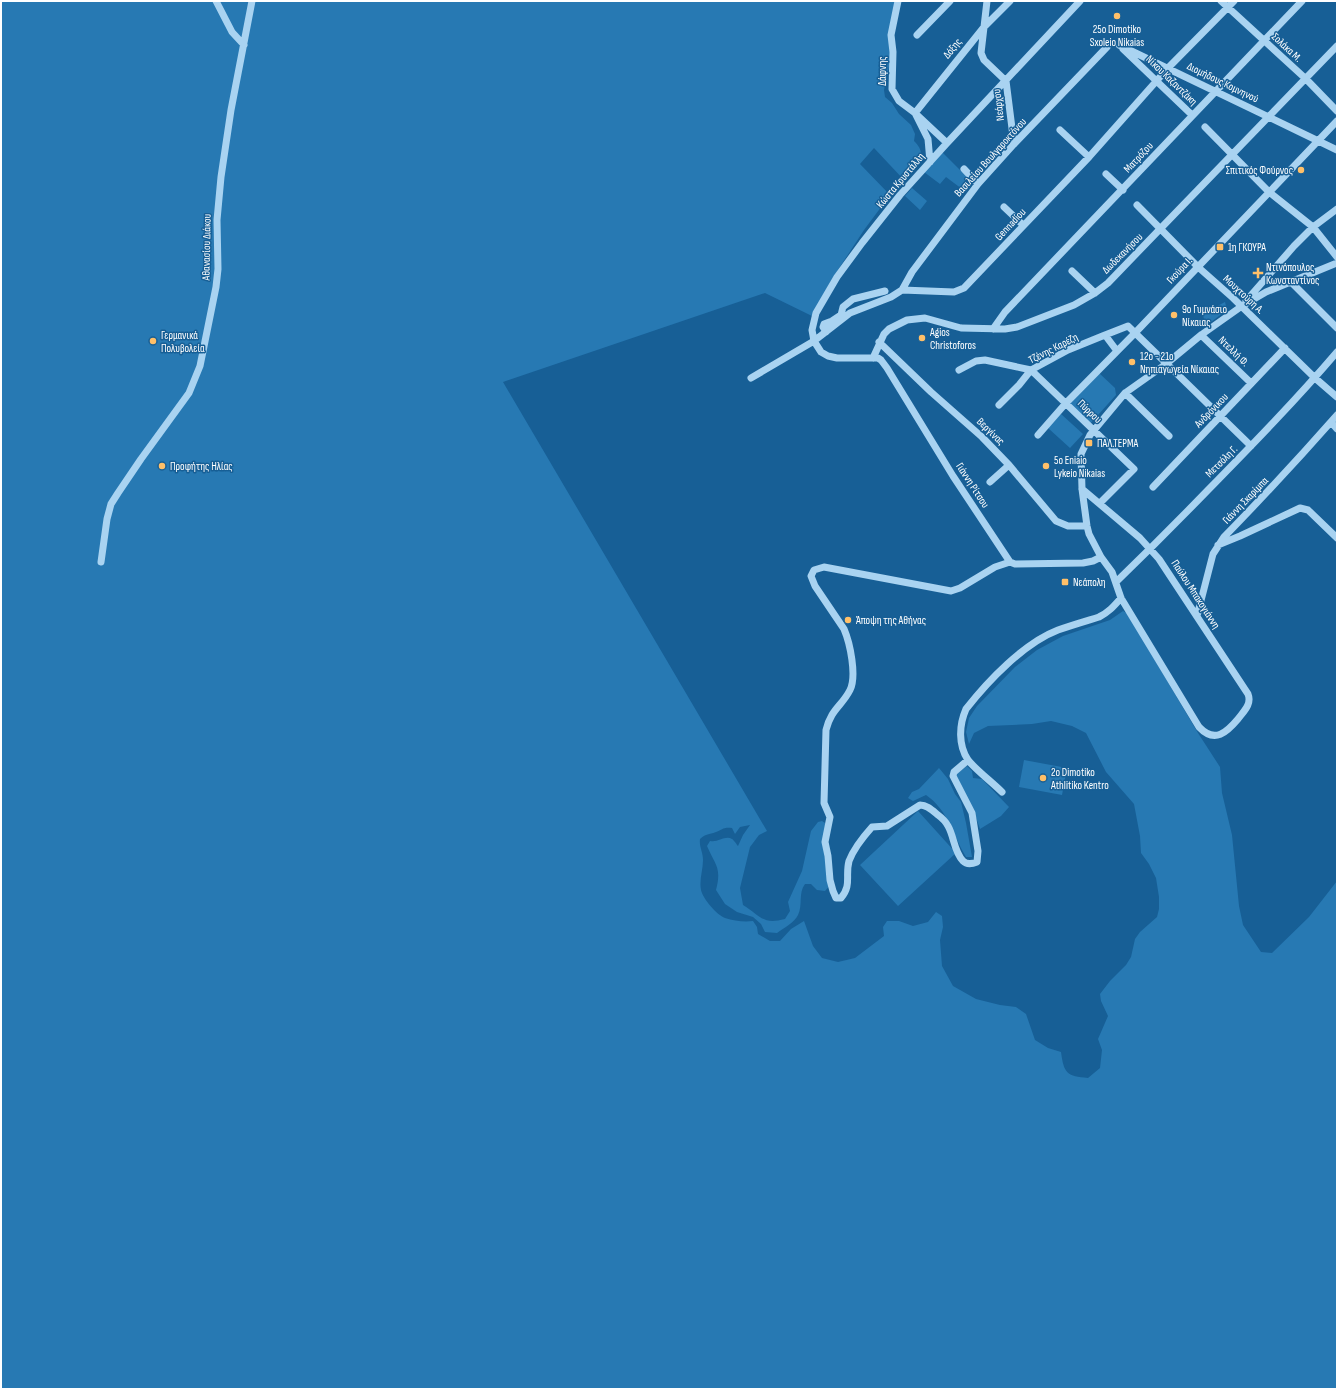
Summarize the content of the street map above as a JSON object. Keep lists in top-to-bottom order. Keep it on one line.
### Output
{"streets":{"street":["Σολάκα Μ.","Δόξης","Δάφνης","Νίκου Καζαντζάκη","Διομήδους Κομνηνού","Νεάρχου","Βασιλείου Βουλγαροκτόνου","Ματρόζου","Κώστα Κρυστάλλη","Gennadiou","Αθανασίου Διάκου","Δωδεκανήσου","Γκούρα Ι.","Μουχτούρη Α.","Τζένης Καρέζη","Ντελλή Φ.","Ανδρόνικου","Πύρρου","Βεργίνας","Μετσόλη Γ.","Γιάννη Ρίτσου","Γιάννη Σκαρίμπα","Παύλου Μπακογιάννη"]},"crossings":[["Σολάκα Μ.","Ματρόζου"],["Σολάκα Μ.","Gennadiou"],["Σολάκα Μ.","Δωδεκανήσου"],["Δόξης","Δάφνης"],["Δόξης","Νεάρχου"],["Δάφνης","Κώστα Κρυστάλλη"],["Νίκου Καζαντζάκη","Διομήδους Κομνηνού"],["Νίκου Καζαντζάκη","Ματρόζου"],["Νίκου Καζαντζάκη","Gennadiou"],["Διομήδους Κομνηνού","Ματρόζου"],["Διομήδους Κομνηνού","Gennadiou"],["Διομήδους Κομνηνού","Δωδεκανήσου"],["Διομήδους Κομνηνού","Γκούρα Ι."],["Νεάρχου","Βασιλείου Βουλγαροκτόνου"],["Νεάρχου","Κώστα Κρυστάλλη"],["Βασιλείου Βουλγαροκτόνου","Gennadiou"],["Ματρόζου","Δωδεκανήσου"],["Δωδεκανήσου","Μουχτούρη Α."],["Δωδεκανήσου","Βεργίνας"],["Δωδεκανήσου","Γιάννη Ρίτσου"],["Γκούρα Ι.","Μουχτούρη Α."],["Γκούρα Ι.","Τζένης Καρέζη"],["Γκούρα Ι.","Πύρρου"],["Μουχτούρη Α.","Ανδρόνικου"],["Μουχτούρη Α.","Μετσόλη Γ."],["Τζένης Καρέζη","Πύρρου"],["Ντελλή Φ.","Ανδρόνικου"],["Πύρρου","Παύλου Μπακογιάννη"],["Μετσόλη Γ.","Παύλου Μπακογιάννη"],["Γιάννη Σκαρίμπα","Παύλου Μπακογιάννη"]],"places":{"other":["25ο Dimotiko Sxoleio Nikaias","Σπιτικός Φούρνος","9ο Γυμνάσιο Νίκαιας","Agios Christoforos","Γερμανικά Πολυβολεία","12ο - 21ο Νηπιαγωγεία Νίκαιας","Προφήτης Ηλίας","5o Eniaio Lykeio Nikaias","Άποψη της Αθήνας","2o Dimotiko Athlitiko Kentro"],"transit":["1η ΓΚΟΥΡΑ","ΠΑΛ.ΤΕΡΜΑ","Νεάπολη"],"health":["Ντινόπουλος Κωνσταντίνος"]}}
